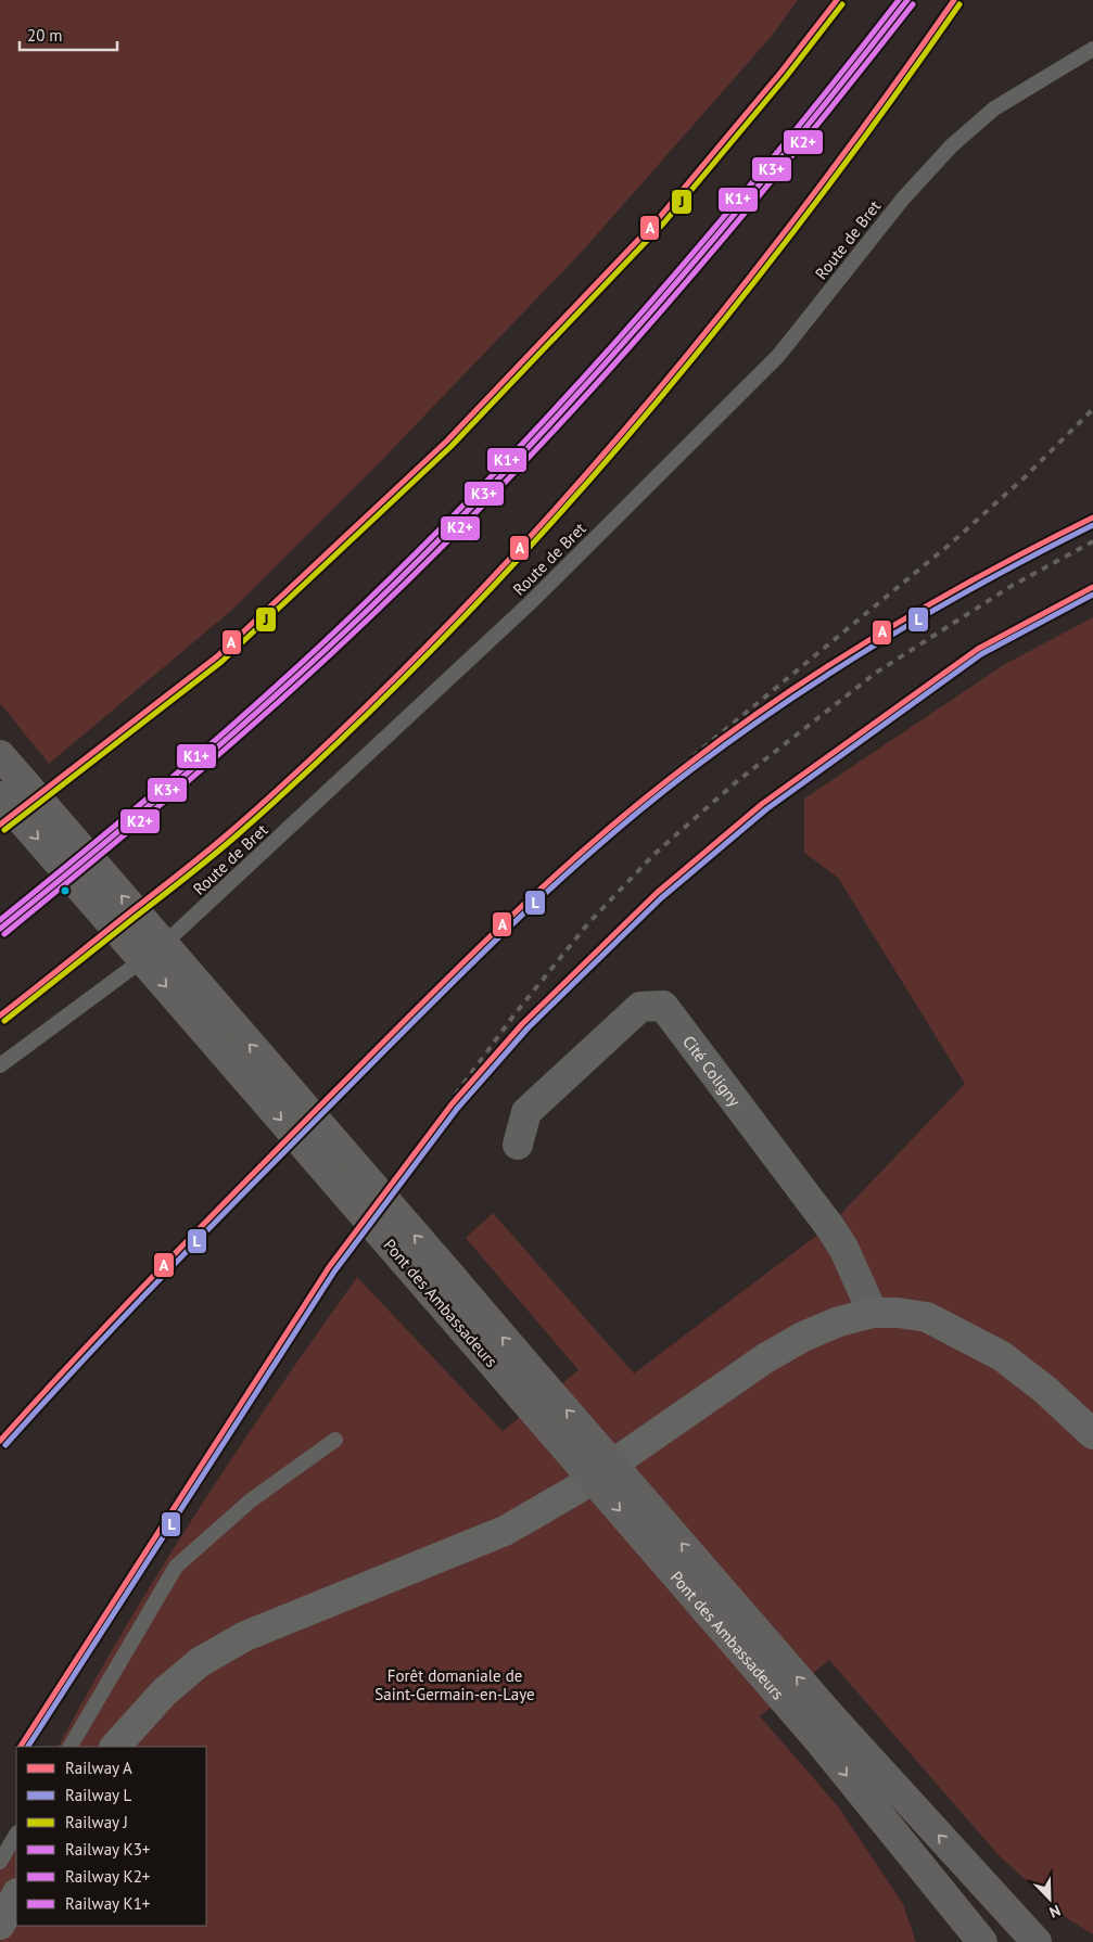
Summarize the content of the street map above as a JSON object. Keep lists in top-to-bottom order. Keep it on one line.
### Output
{"streets":{"main road":["Pont des Ambassadeurs"],"street":["Cité Coligny"],"lane":["Route de Bret"]},"parks":["Forêt domaniale de Saint-Germain-en-Laye"],"lines":["rail line A","rail line K3+","rail line K1+","rail line J","rail line K2+","rail line L"],"legend":["Railway A","Railway L","Railway J","Railway K3+","Railway K2+","Railway K1+"],"scale_bar":"20 m","north":"bottom right"}
